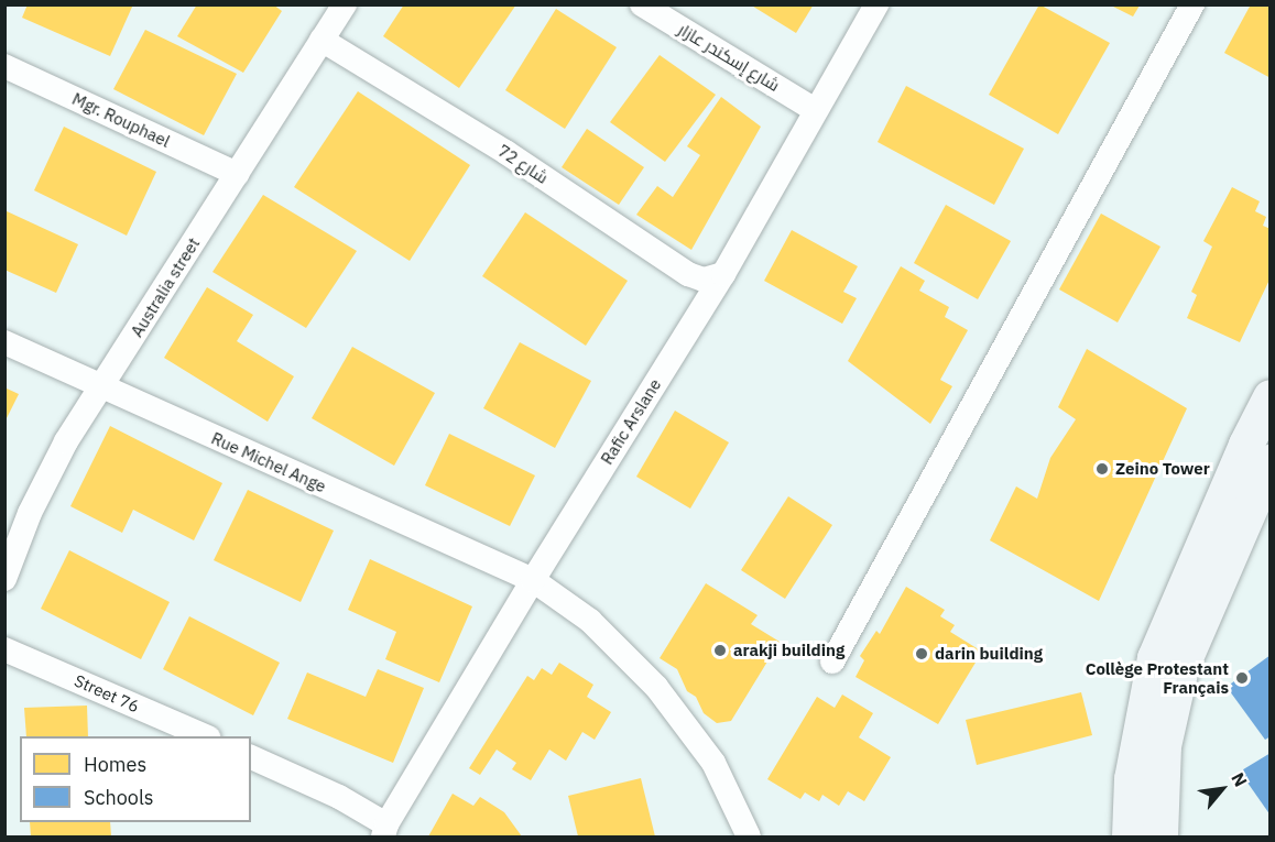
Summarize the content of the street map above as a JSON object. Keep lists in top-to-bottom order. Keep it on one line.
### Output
{"streets":{"street":["شارع إسكندر عازار","Mgr. Rouphael","شارع 72","Australia street","Rafic Arslane","Rue Michel Ange","Street 76"]},"crossings":[["شارع إسكندر عازار","Rafic Arslane"],["Mgr. Rouphael","Australia street"],["شارع 72","Australia street"],["شارع 72","Rafic Arslane"],["Australia street","Rue Michel Ange"],["Rafic Arslane","Rue Michel Ange"]],"places":["Zeino Tower","arakji building","darin building","Collège Protestant Français"],"legend":["Homes","Schools"],"north":"top right"}
